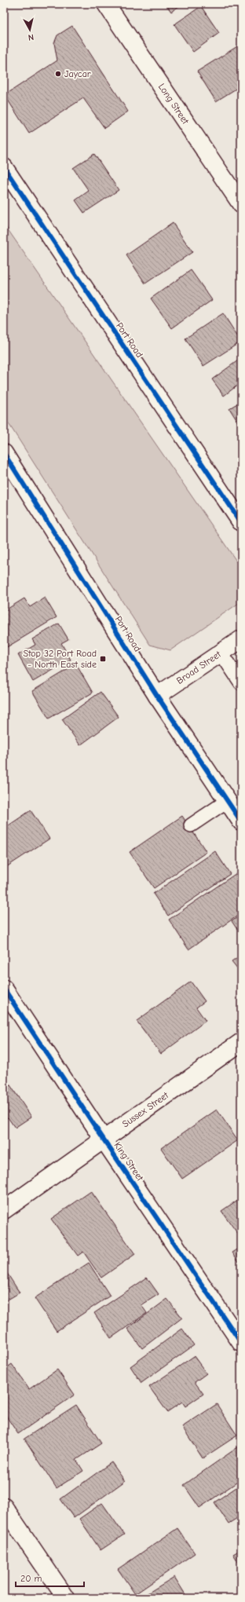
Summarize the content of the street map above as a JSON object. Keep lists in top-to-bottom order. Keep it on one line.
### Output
{"streets":{"main road":["Long Street","Port Road","Broad Street","Sussex Street","King Street"]},"crossings":[["Port Road","Broad Street"],["Sussex Street","King Street"]],"places":{"other":["Jaycar"],"transit":["Stop 32 Port Road - North East side"]},"scale_bar":"20 m","north":"bottom"}
